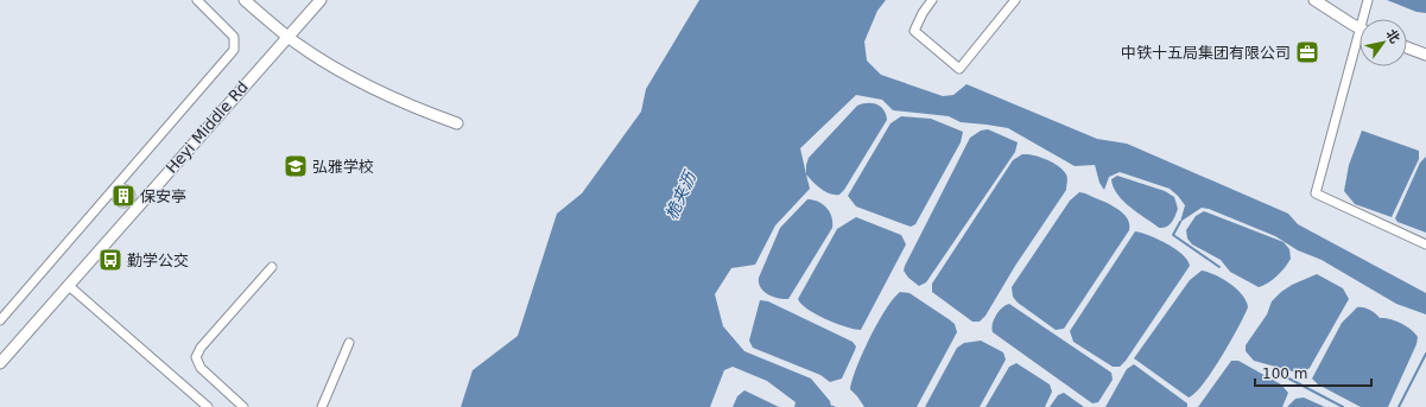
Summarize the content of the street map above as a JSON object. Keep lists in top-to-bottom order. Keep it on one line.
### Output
{"streets":{"street":["Heyi Middle Rd"]},"water":["桅夹沥"],"places":{"office":["中铁十五局集团有限公司"],"school or university":["弘雅学校"],"building":["保安亭"],"bus stop":["勤学公交"]},"scale_bar":"100 m","north":"top right"}
